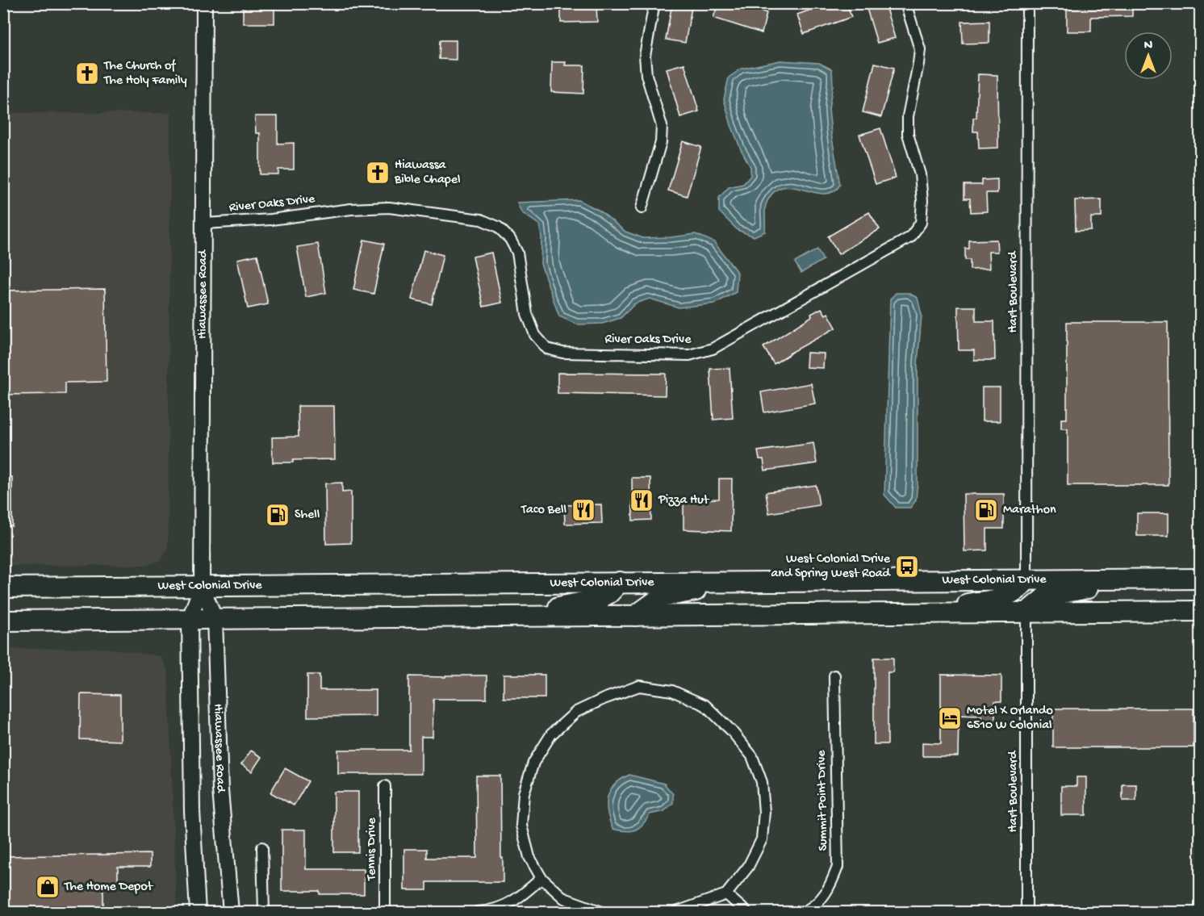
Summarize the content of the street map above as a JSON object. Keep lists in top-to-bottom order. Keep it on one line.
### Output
{"streets":{"highway":["West Colonial Drive"],"main road":["Hiawassee Road"],"street":["River Oaks Drive","Hart Boulevard","Summit Point Drive","Tennis Drive"]},"crossings":[["River Oaks Drive","Hiawassee Road"],["Hart Boulevard","West Colonial Drive"],["Hiawassee Road","West Colonial Drive"]],"places":{"church":["The Church of The Holy Family","Hiawassa Bible Chapel"],"restaurant":["Pizza Hut","Taco Bell"],"fuel station":["Marathon","Shell"],"bus stop":["West Colonial Drive and Spring West Road"],"hotel":["Motel X Orlando 6510 W Colonial"],"shop":["The Home Depot"]},"north":"top"}
